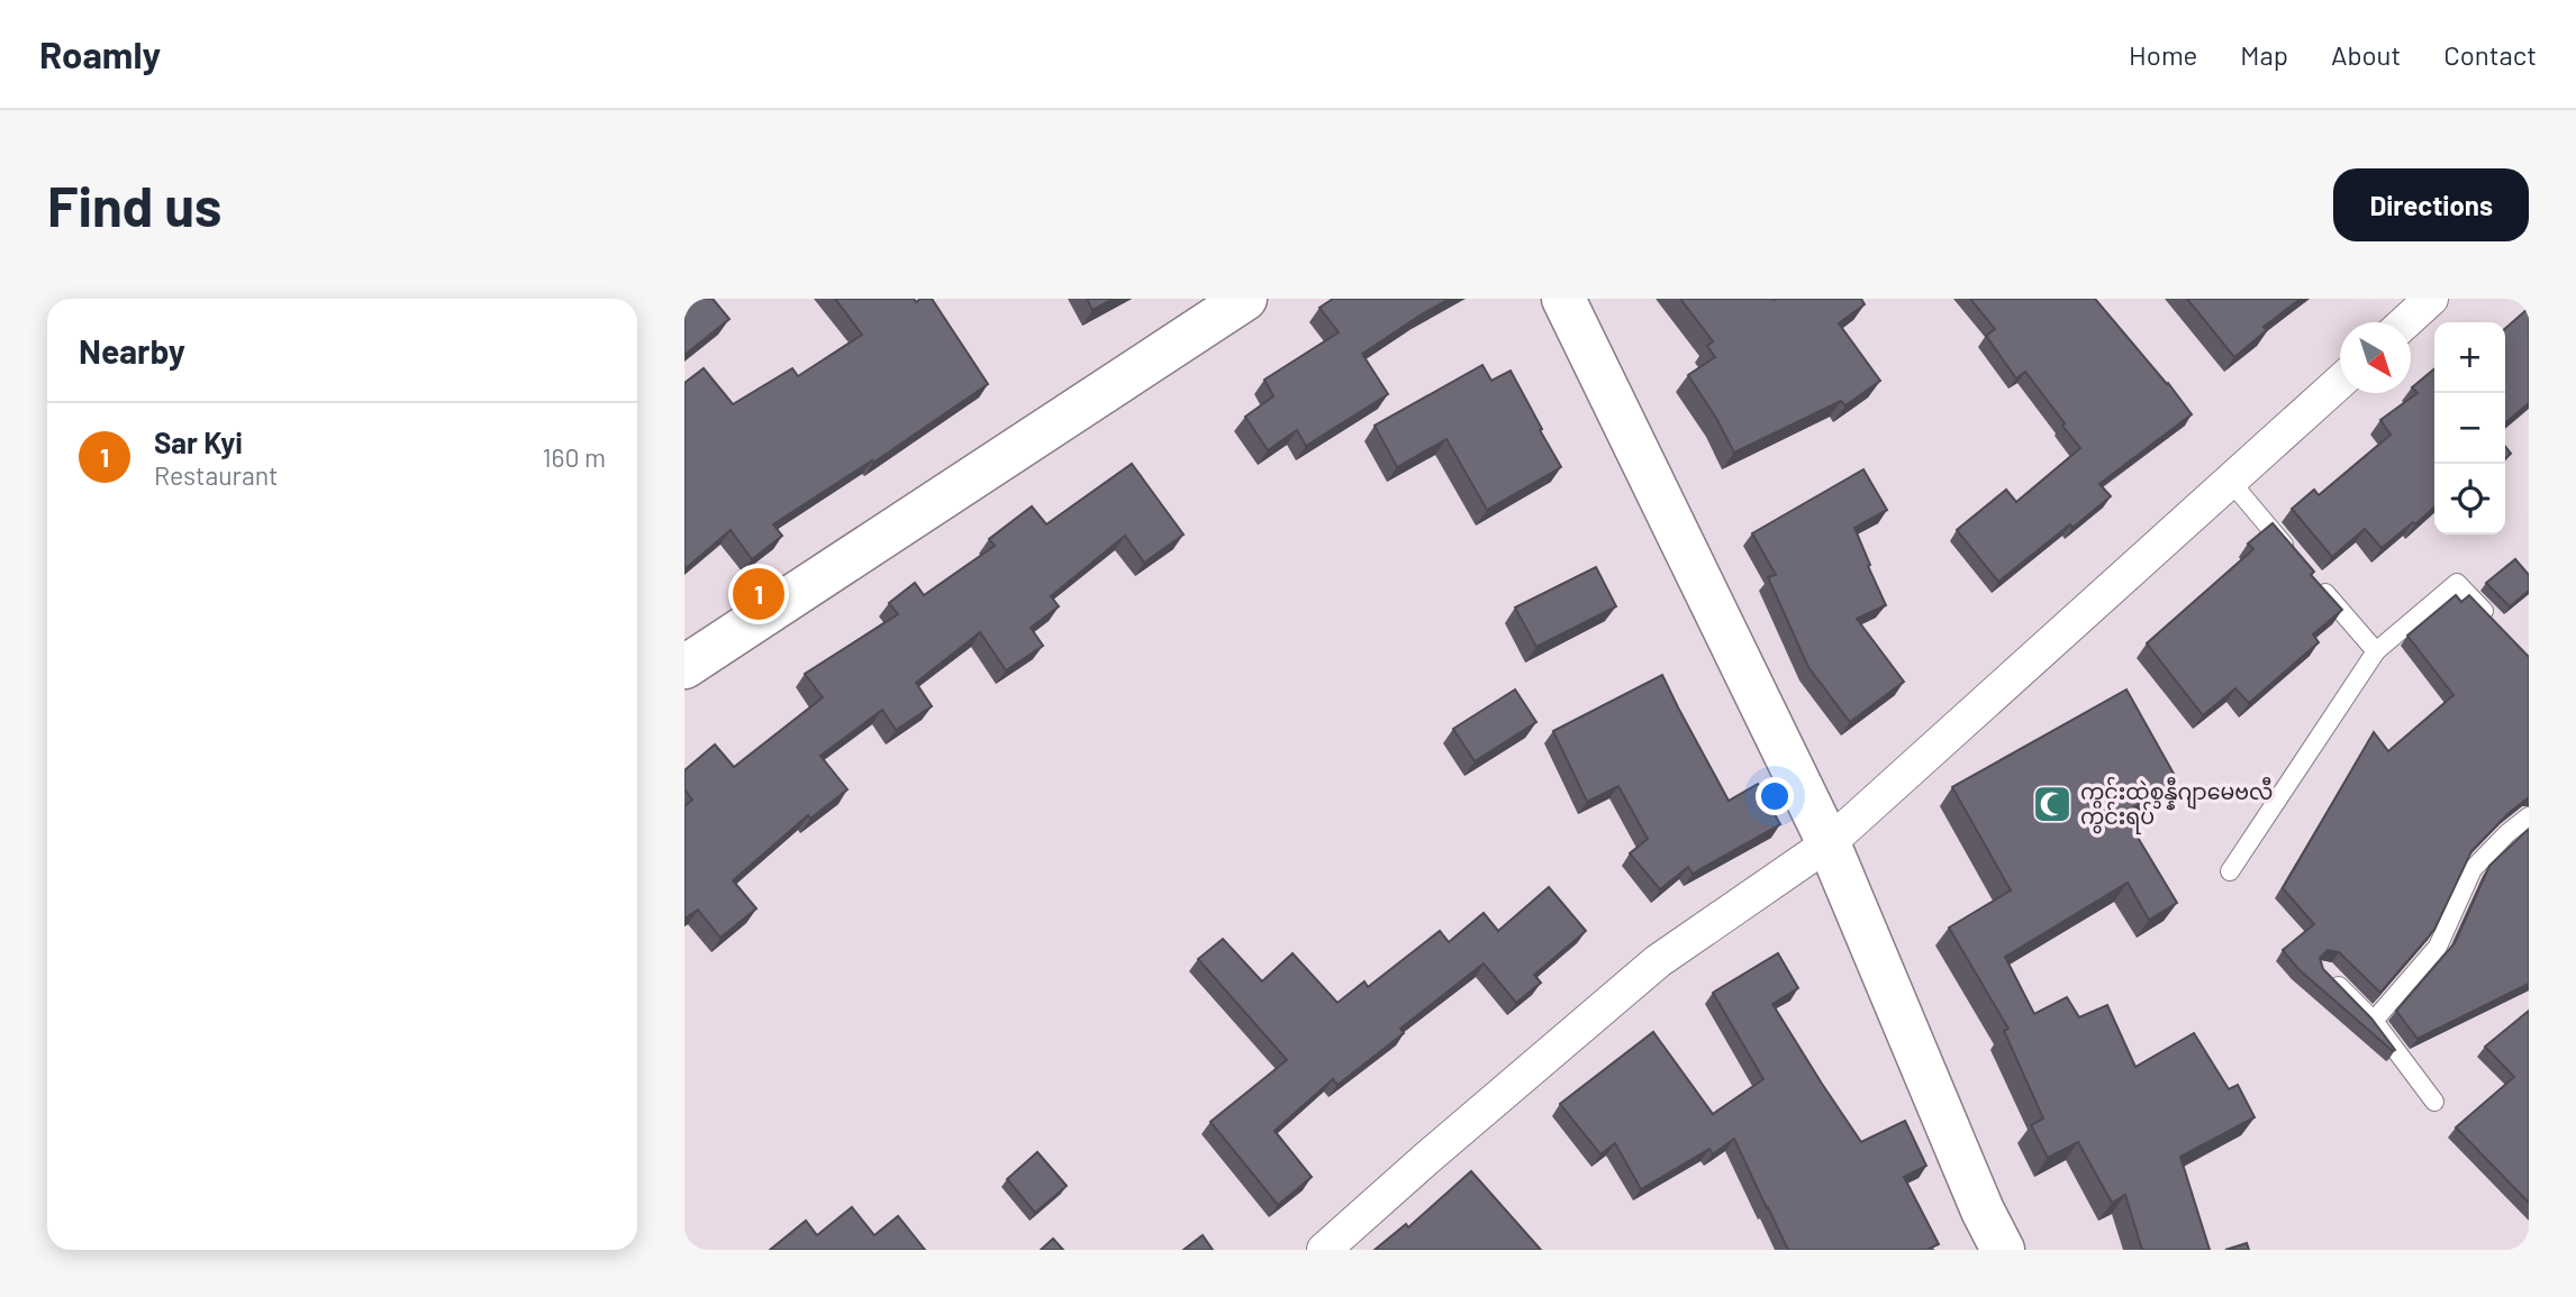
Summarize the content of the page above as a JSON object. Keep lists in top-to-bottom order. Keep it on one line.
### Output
{"places":{"mosque":["ကွင်းထဲစွန္နီဂျာမေဗလီ ကွင်းရပ်"]},"north":"bottom right","page":{"header":"Roamly","nav":["Home","Map","About","Contact"],"buttons":"Directions","title":"Find us","heading":"Nearby","map_buttons":["+","−"],"list":[{"mark":"1","name":"Sar Kyi","note":"Restaurant","value":"160 m"}],"pins":"1"}}
